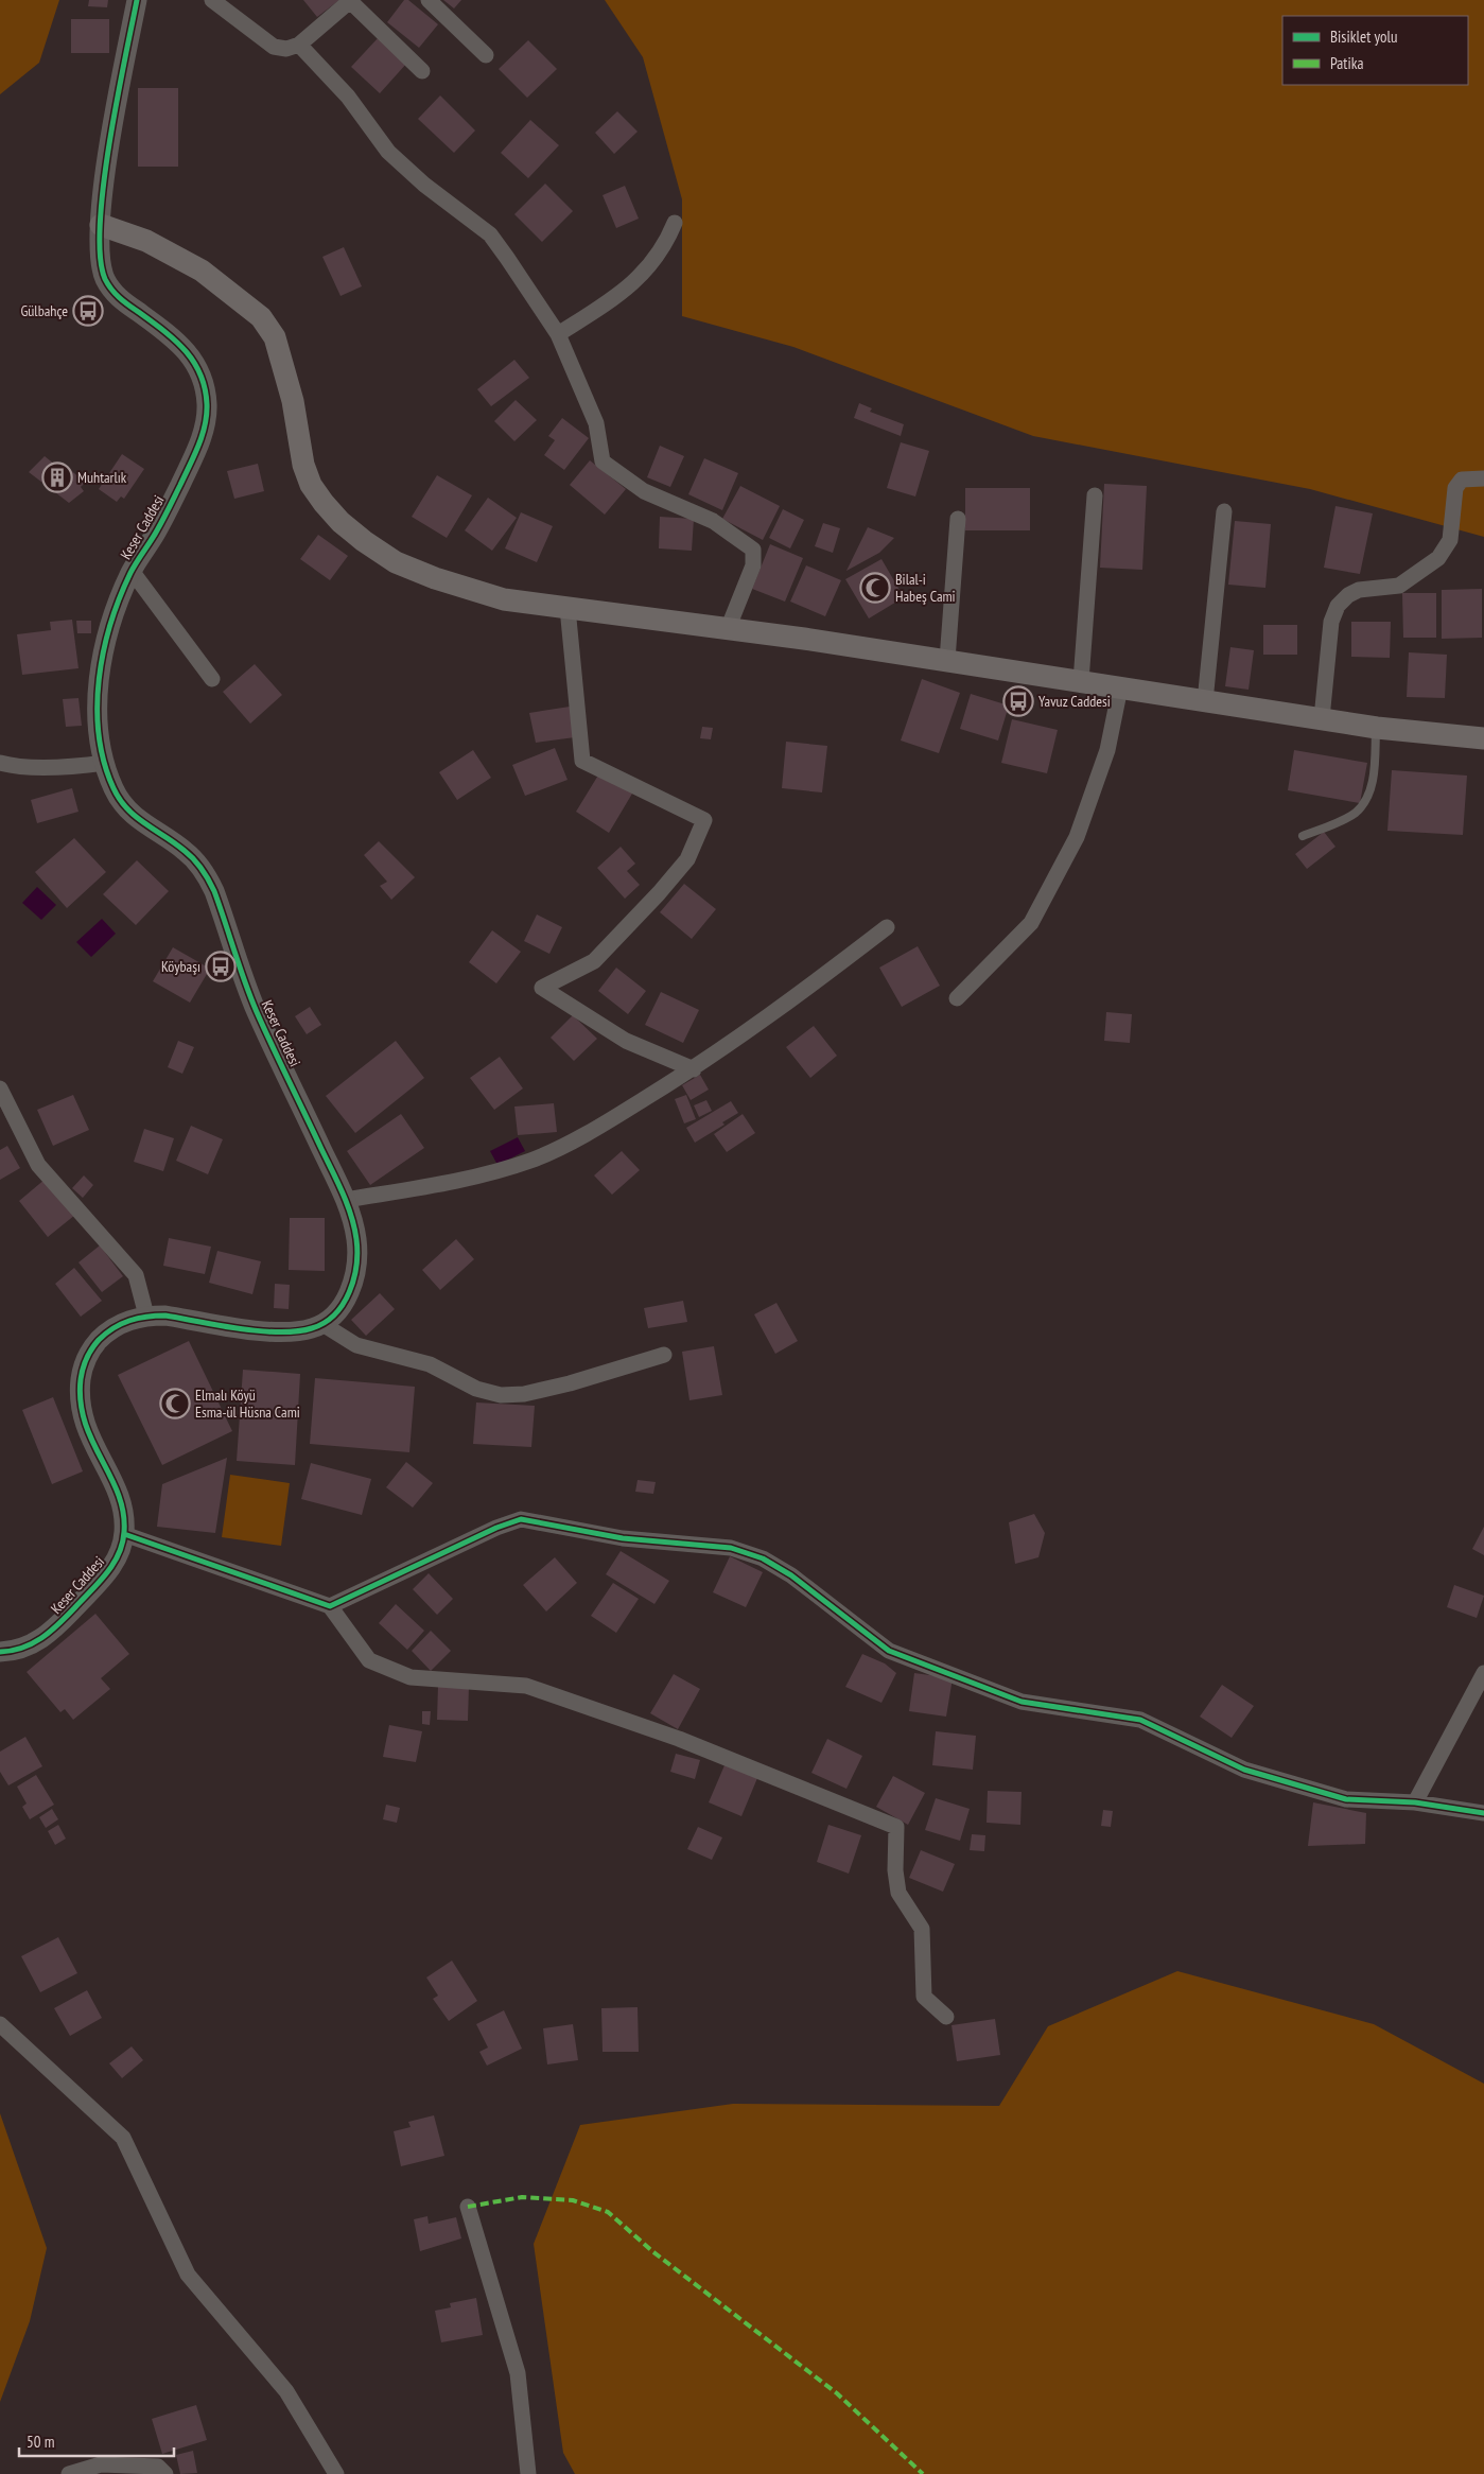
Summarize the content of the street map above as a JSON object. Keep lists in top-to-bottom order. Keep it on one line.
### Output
{"streets":{"street":["Keser Caddesi"]},"places":{"bus stop":["Gülbahçe","Yavuz Caddesi","Köybaşı"],"building":["Muhtarlık"],"mosque":["Bilal-i Habeş Cami","Elmalı Köyü Esma-ül Hüsna Cami"]},"legend":["Bisiklet yolu","Patika"],"scale_bar":"50 m"}
